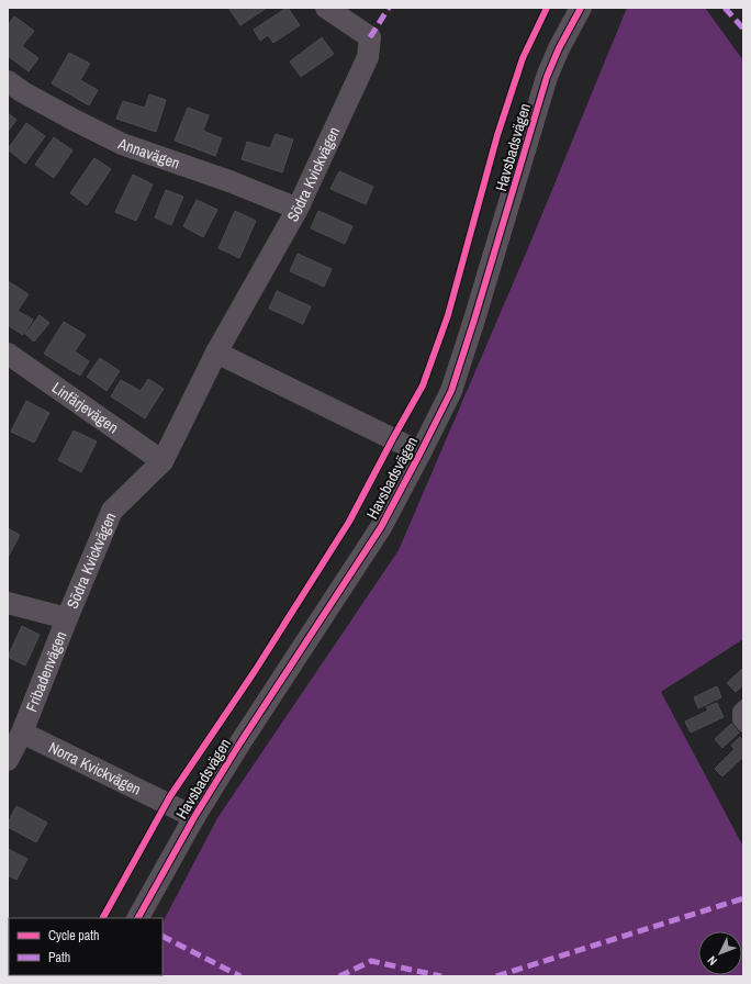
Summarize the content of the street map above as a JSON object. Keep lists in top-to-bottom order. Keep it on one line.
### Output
{"streets":{"street":["Havsbadsvägen","Annavägen","Södra Kvickvägen","Linfärjevägen","Fribadenvägen","Norra Kvickvägen"]},"crossings":[["Havsbadsvägen","Norra Kvickvägen"],["Annavägen","Södra Kvickvägen"],["Södra Kvickvägen","Linfärjevägen"],["Södra Kvickvägen","Fribadenvägen"],["Fribadenvägen","Norra Kvickvägen"]],"legend":["Cycle path","Path"],"north":"bottom left"}
